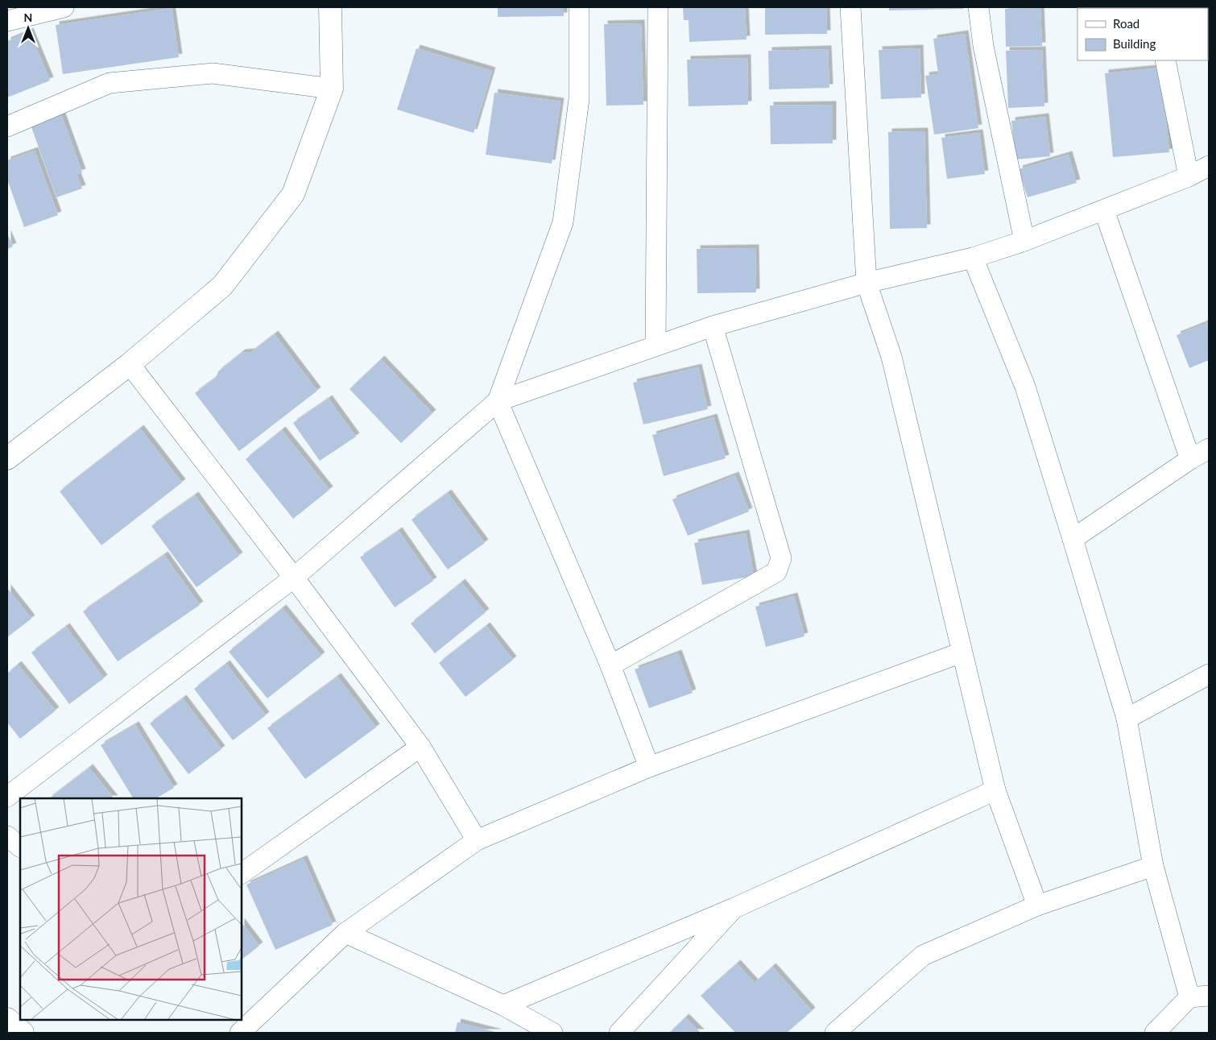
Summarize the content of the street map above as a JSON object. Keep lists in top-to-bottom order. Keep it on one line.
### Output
{"legend":["Road","Building"],"north":"top"}
